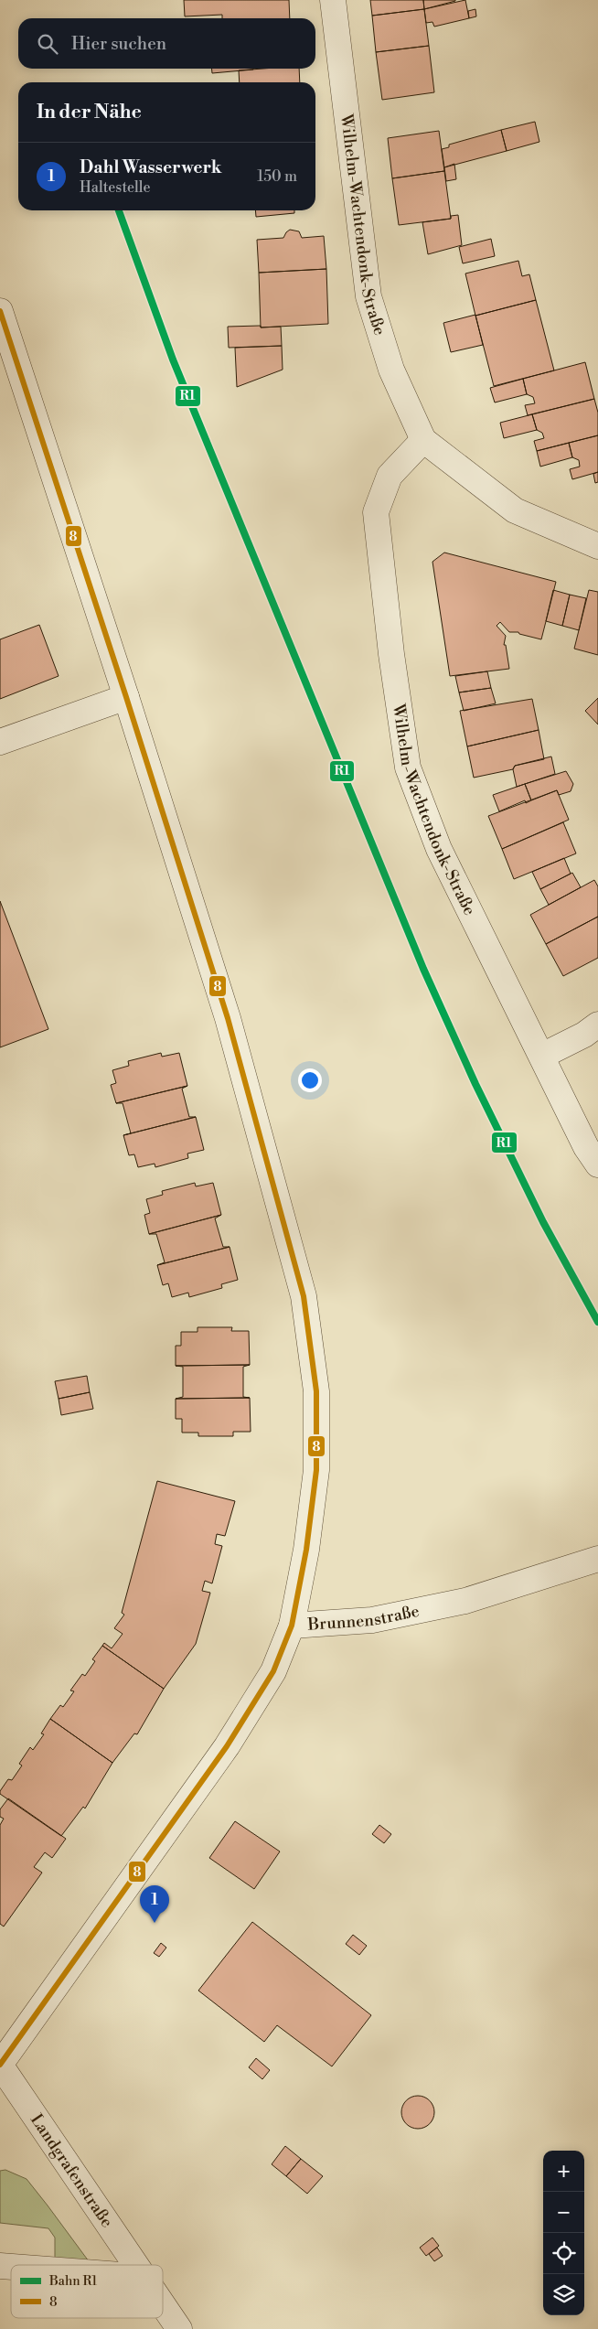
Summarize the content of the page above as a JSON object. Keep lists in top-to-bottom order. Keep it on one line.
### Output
{"streets":{"street":["Wilhelm-Wachtendonk-Straße","Brunnenstraße","Landgrafenstraße"]},"crossings":[["Brunnenstraße","Landgrafenstraße"]],"lines":["rail line R1","transit line 8"],"legend":["Bahn R1","8"],"page":{"search":"Hier suchen","heading":"In der Nähe","list":[{"mark":"1","name":"Dahl Wasserwerk","note":"Haltestelle","value":"150 m"}],"pins":"1","map_buttons":["+","−"]}}
